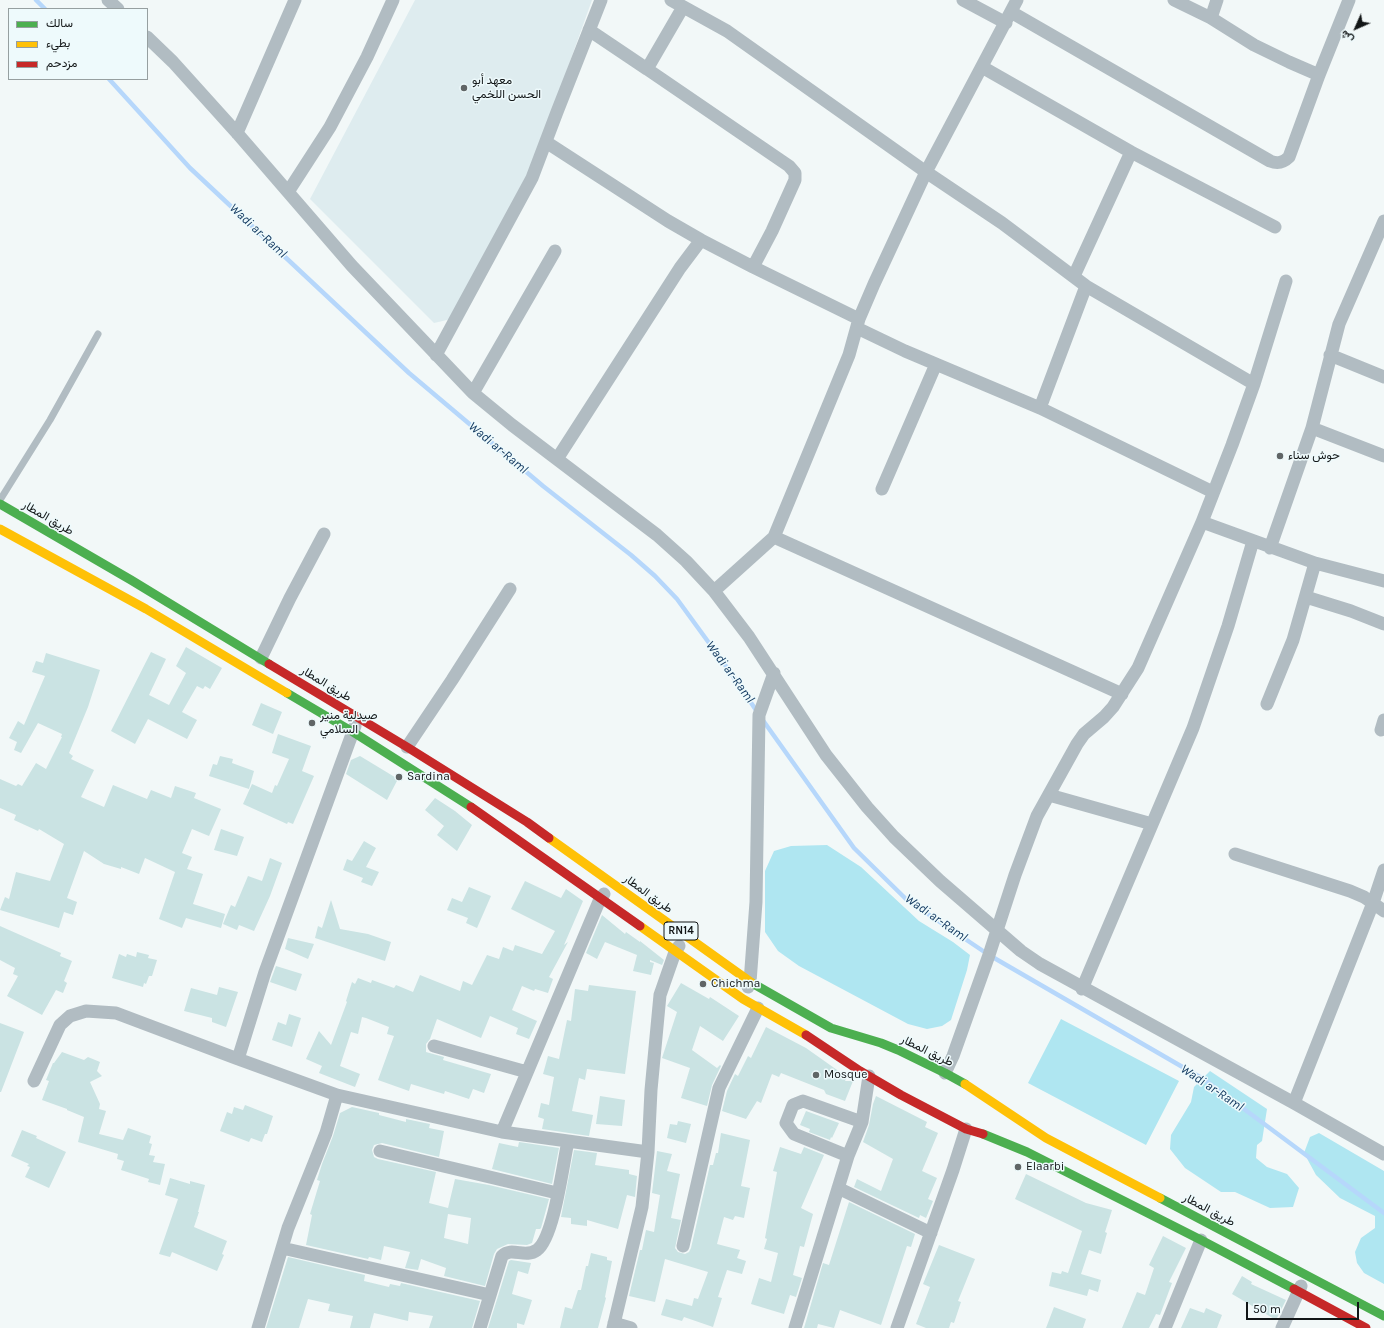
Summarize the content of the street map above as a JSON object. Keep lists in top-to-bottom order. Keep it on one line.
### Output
{"streets":{"main road":["طريق المطار","RN14"]},"water":["Wadi ar-Raml"],"places":["معهد أبو الحسن اللخمي","حوش سناء","صيدلية منير السلامي","Sardina","Chichma","Mosque","Elaarbi"],"legend":["سالك","بطيء","مزدحم"],"scale_bar":"50 m","north":"bottom left"}
